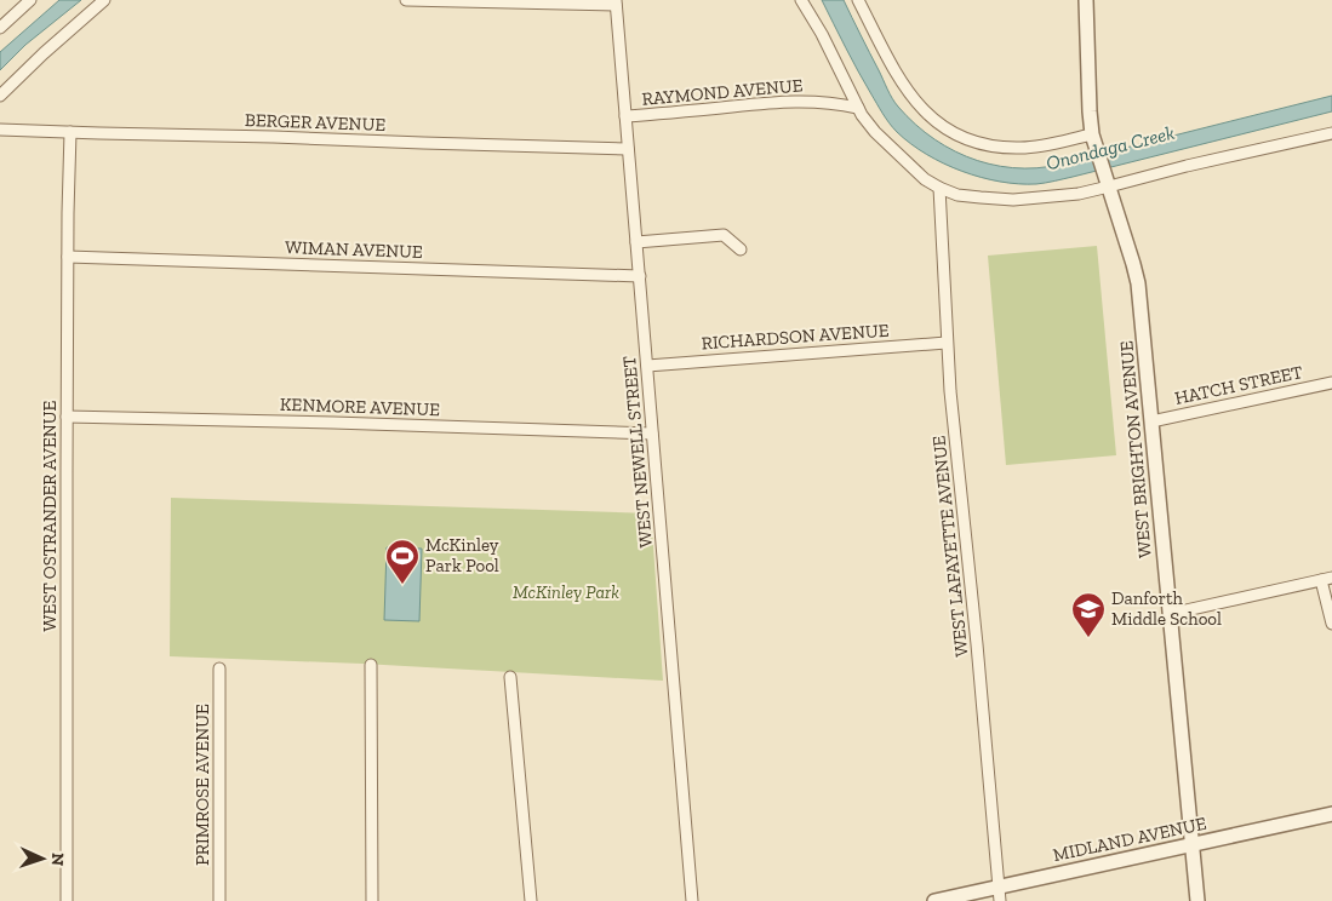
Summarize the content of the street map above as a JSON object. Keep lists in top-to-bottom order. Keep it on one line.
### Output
{"streets":{"street":["RAYMOND AVENUE","BERGER AVENUE","WIMAN AVENUE","RICHARDSON AVENUE","HATCH STREET","KENMORE AVENUE","WEST BRIGHTON AVENUE","WEST NEWELL STREET","WEST OSTRANDER AVENUE","WEST LAFAYETTE AVENUE","PRIMROSE AVENUE","MIDLAND AVENUE"]},"crossings":[["RAYMOND AVENUE","WEST NEWELL STREET"],["BERGER AVENUE","WEST NEWELL STREET"],["BERGER AVENUE","WEST OSTRANDER AVENUE"],["WIMAN AVENUE","WEST NEWELL STREET"],["WIMAN AVENUE","WEST OSTRANDER AVENUE"],["RICHARDSON AVENUE","WEST NEWELL STREET"],["RICHARDSON AVENUE","WEST LAFAYETTE AVENUE"],["HATCH STREET","WEST BRIGHTON AVENUE"],["KENMORE AVENUE","WEST NEWELL STREET"],["KENMORE AVENUE","WEST OSTRANDER AVENUE"],["WEST BRIGHTON AVENUE","MIDLAND AVENUE"],["WEST LAFAYETTE AVENUE","MIDLAND AVENUE"]],"water":["Onondaga Creek"],"parks":["McKinley Park"],"places":{"sports":["McKinley Park Pool"],"school or university":["Danforth Middle School"]},"north":"right"}
